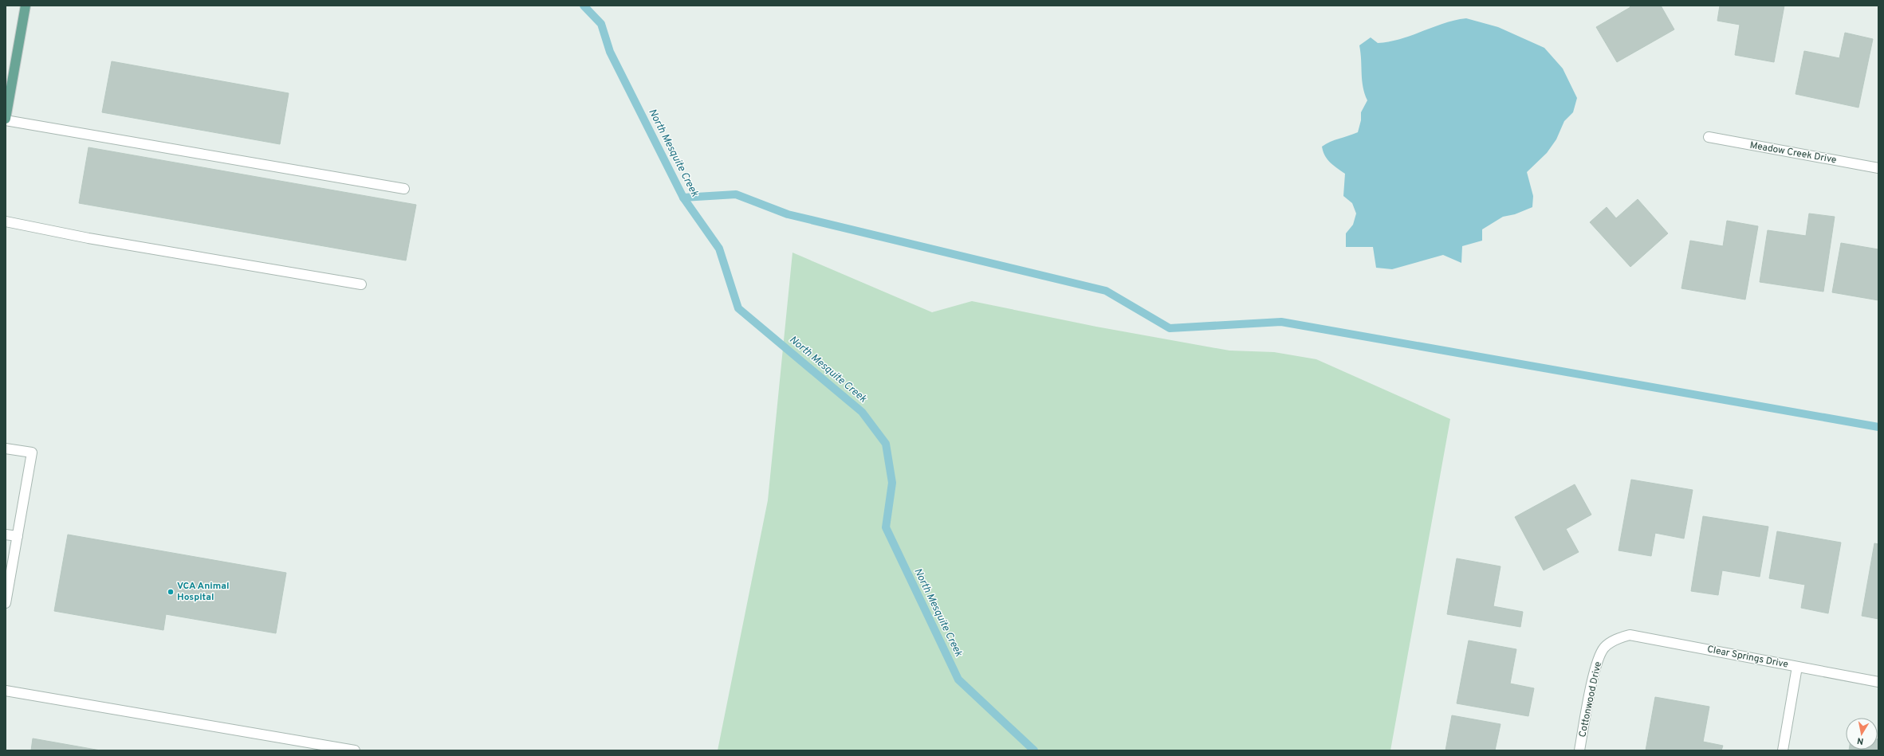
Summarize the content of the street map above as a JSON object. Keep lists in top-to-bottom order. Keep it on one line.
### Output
{"streets":{"street":["Meadow Creek Drive","Clear Springs Drive","Cottonwood Drive"]},"crossings":[["Clear Springs Drive","Cottonwood Drive"]],"water":["North Mesquite Creek"],"places":["VCA Animal Hospital"],"north":"bottom"}
